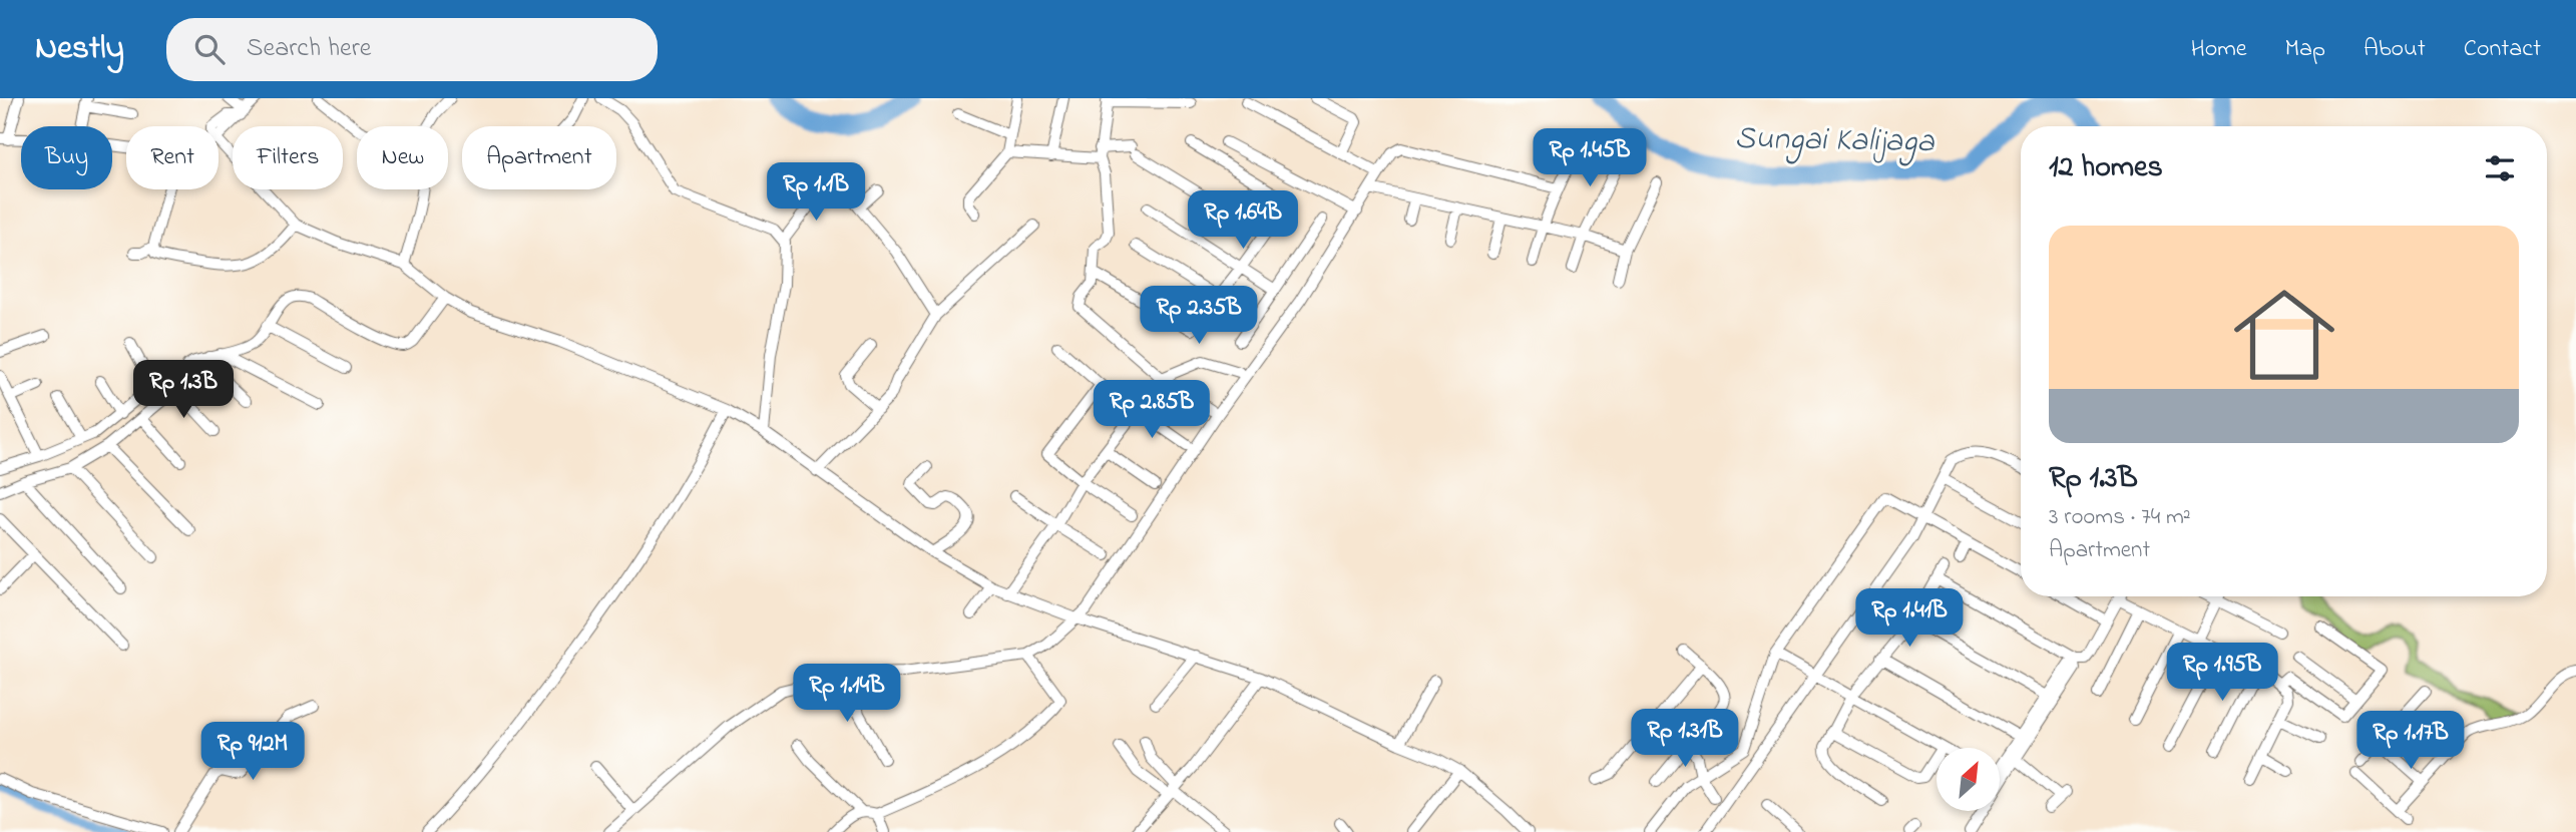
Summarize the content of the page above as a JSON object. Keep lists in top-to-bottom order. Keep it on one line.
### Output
{"water":["Sungai Kalijaga"],"north":"top right","page":{"header":"Nestly","search":"Search here","nav":["Home","Map","About","Contact"],"chip":["Buy","Rent","Filters","New","Apartment"],"heading":"12 homes","price":["Rp 1.45B","Rp 1.1B","Rp 1.64B","Rp 2.35B","Rp 1.3B","Rp 2.85B","Rp 1.41B","Rp 1.95B","Rp 1.14B","Rp 1.31B","Rp 1.17B","Rp 912M"],"list":[{"name":"Rp 1.3B","note":"3 rooms · 74 m² · Apartment"}]}}
